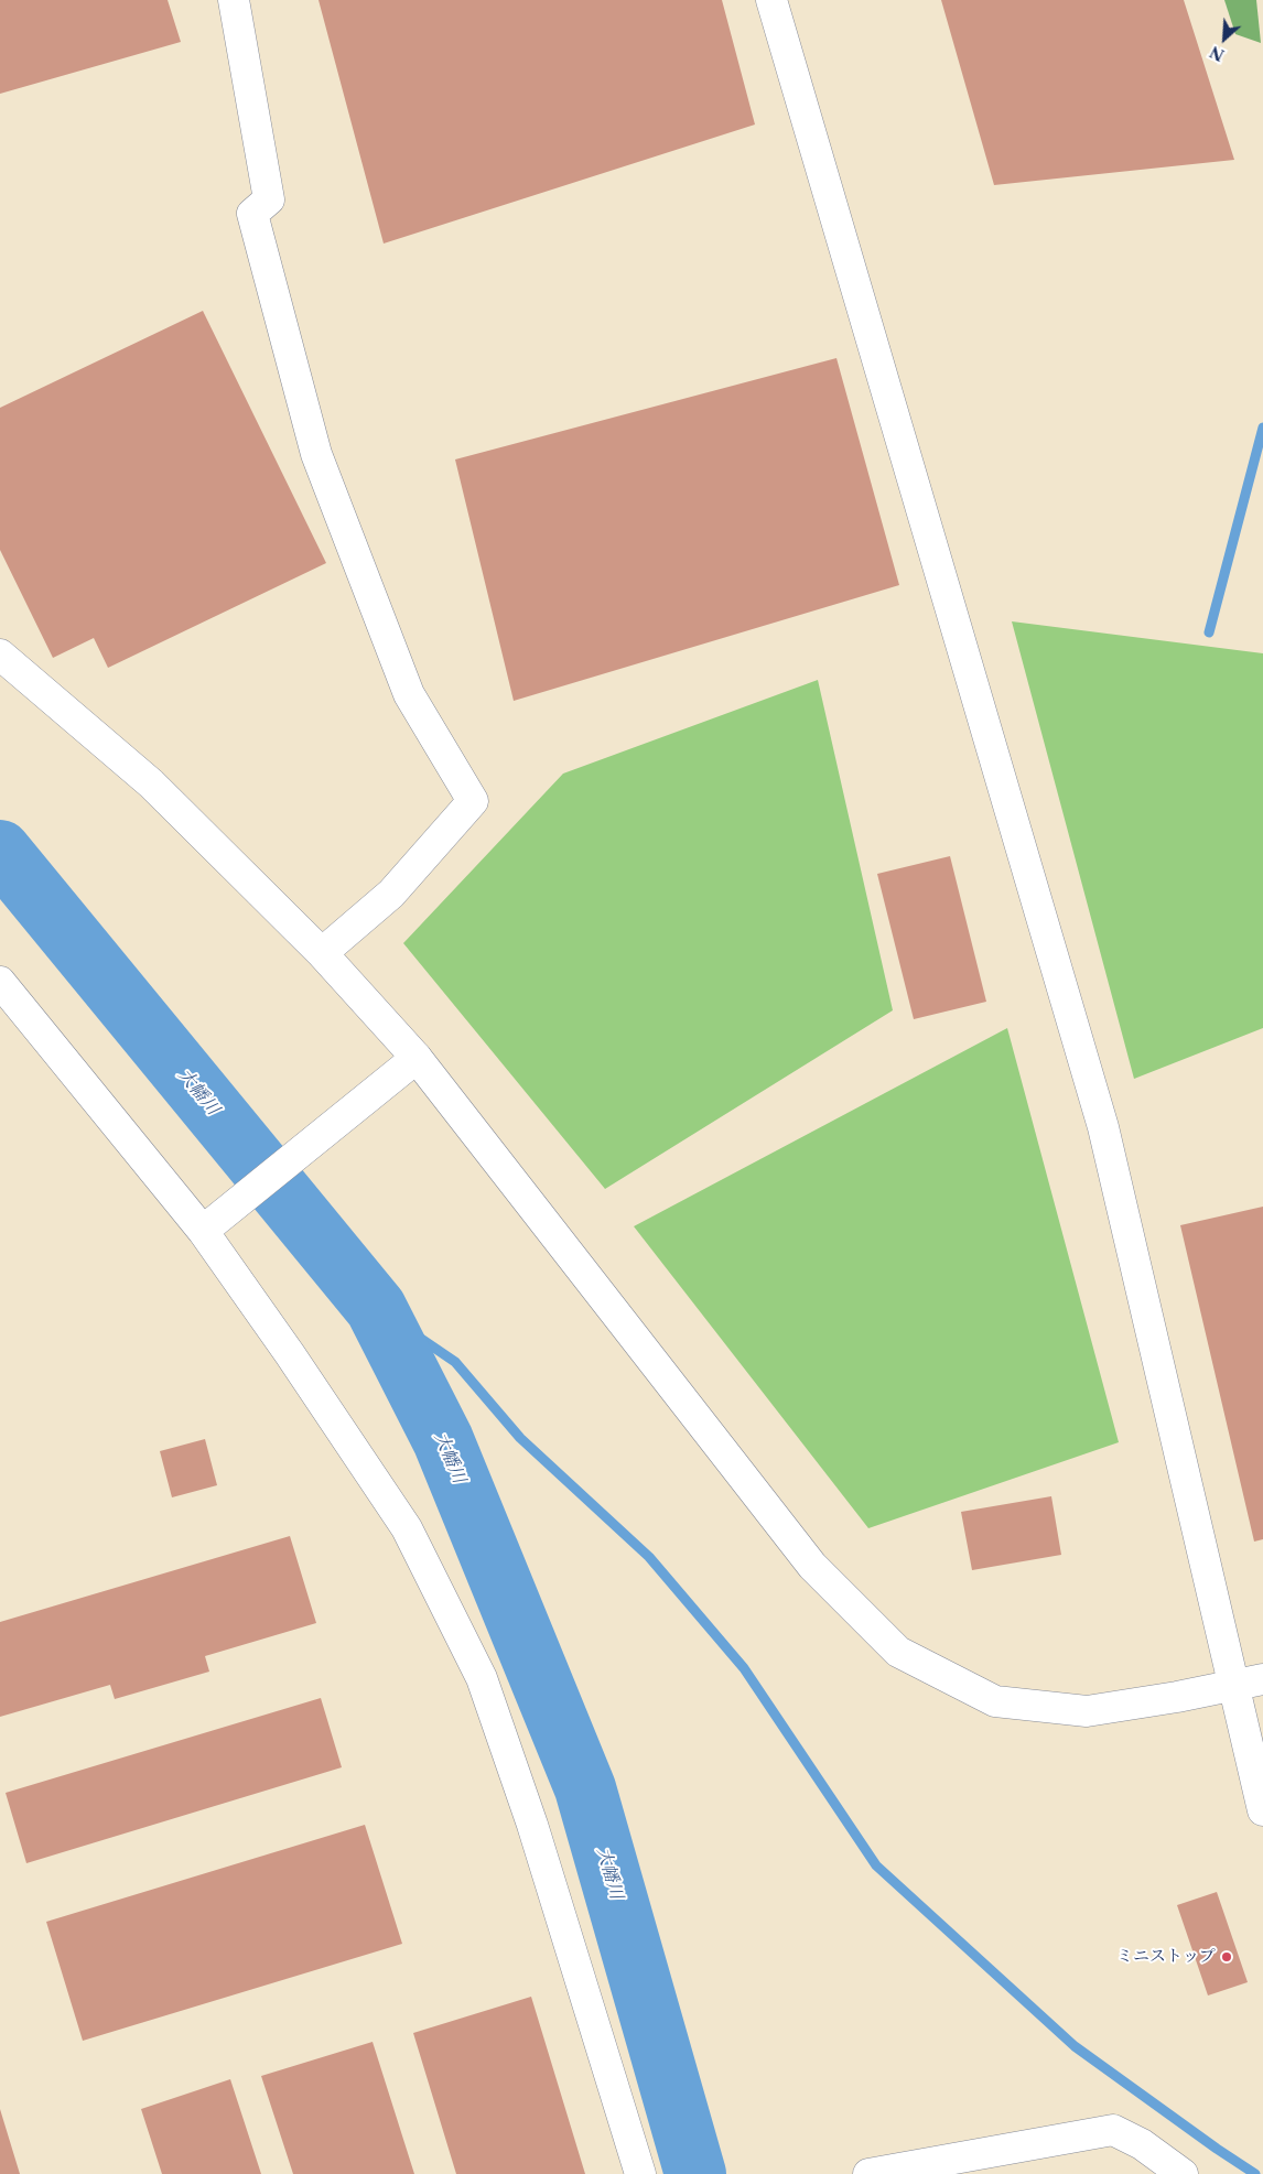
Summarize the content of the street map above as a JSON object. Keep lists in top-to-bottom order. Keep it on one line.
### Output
{"water":["大幡川"],"places":["ミニストップ"],"north":"bottom left"}
